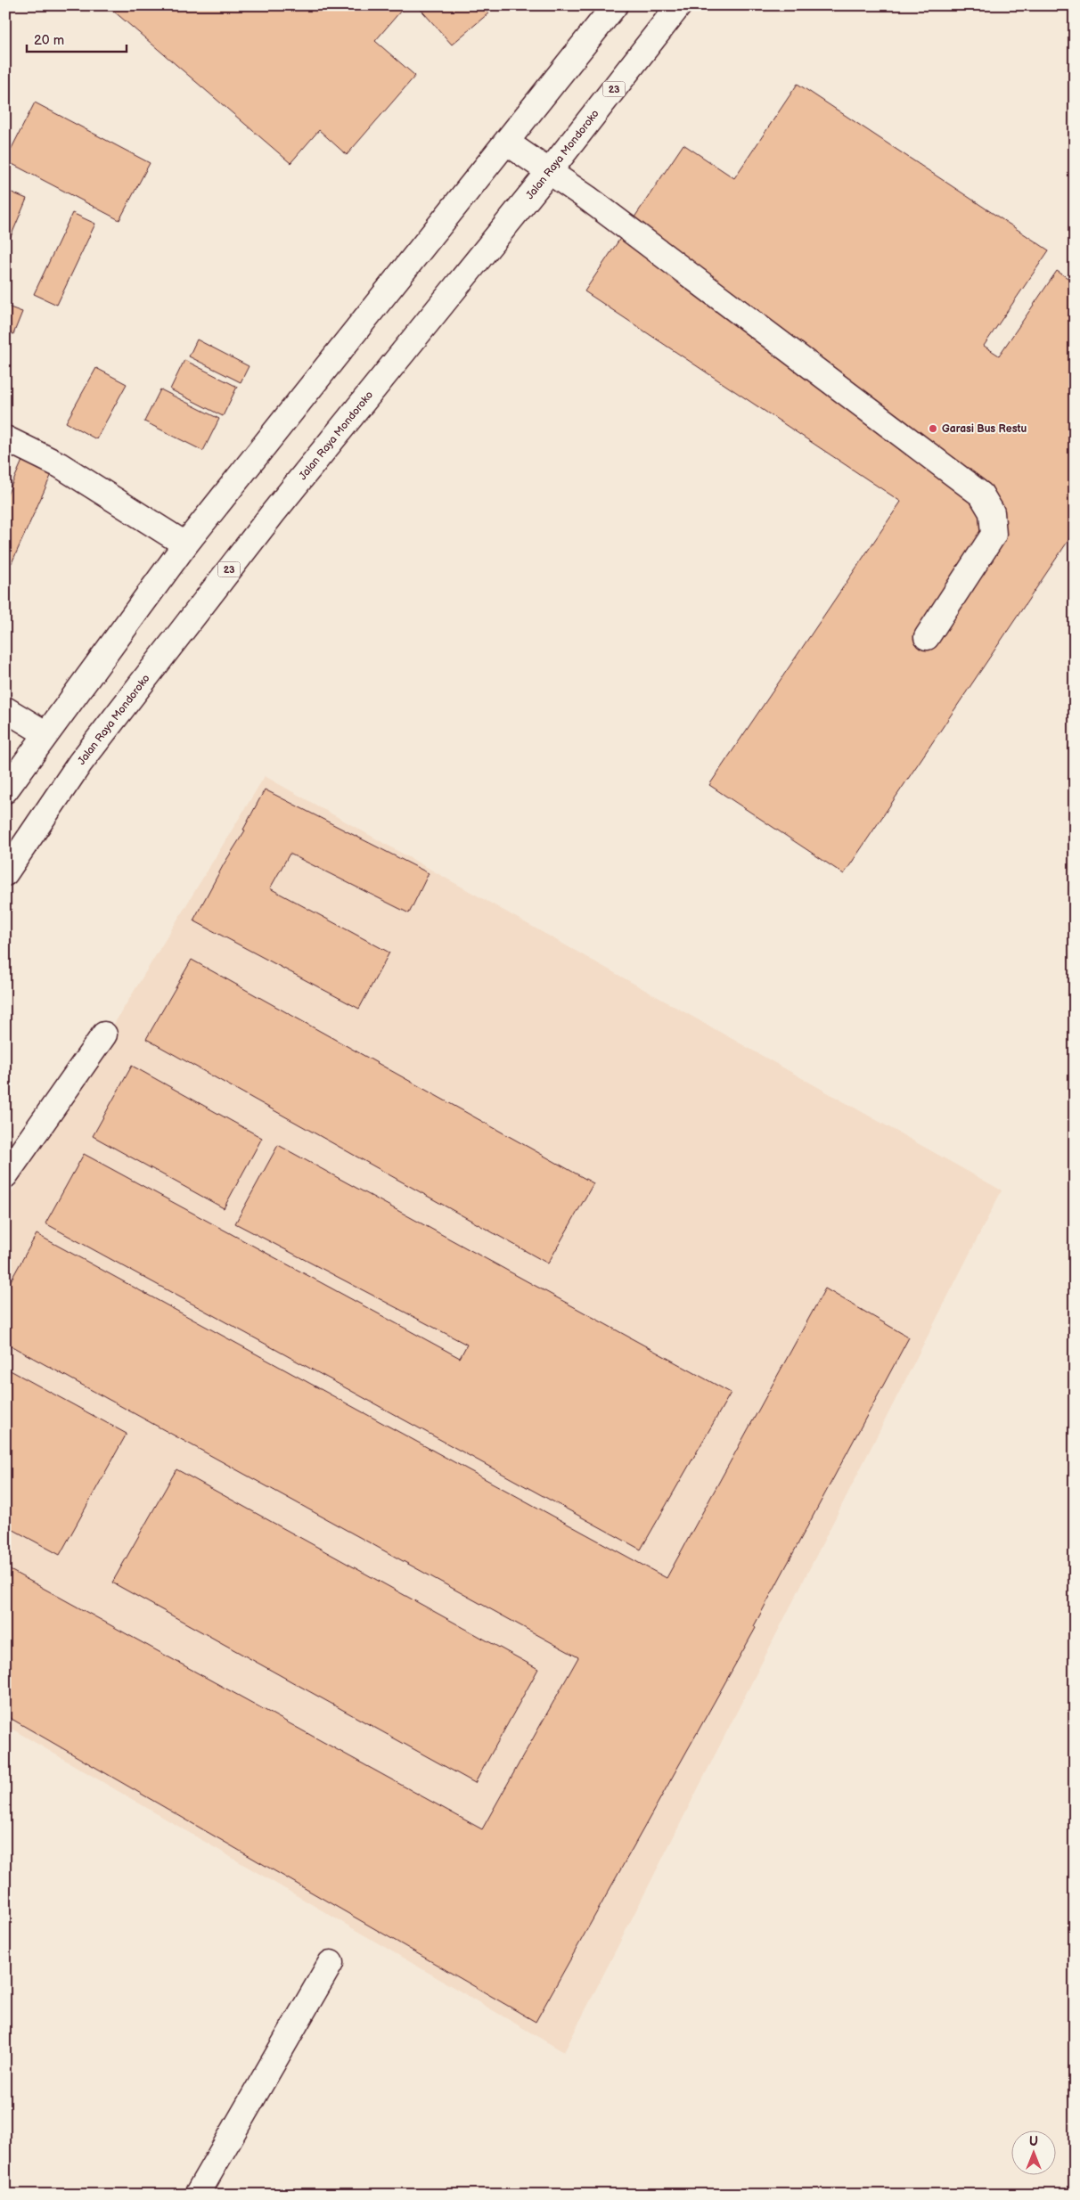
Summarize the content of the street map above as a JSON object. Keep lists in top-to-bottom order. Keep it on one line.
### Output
{"streets":{"main road":["23","Jalan Raya Mondoroko"]},"places":["Garasi Bus Restu"],"scale_bar":"20 m","north":"top"}
